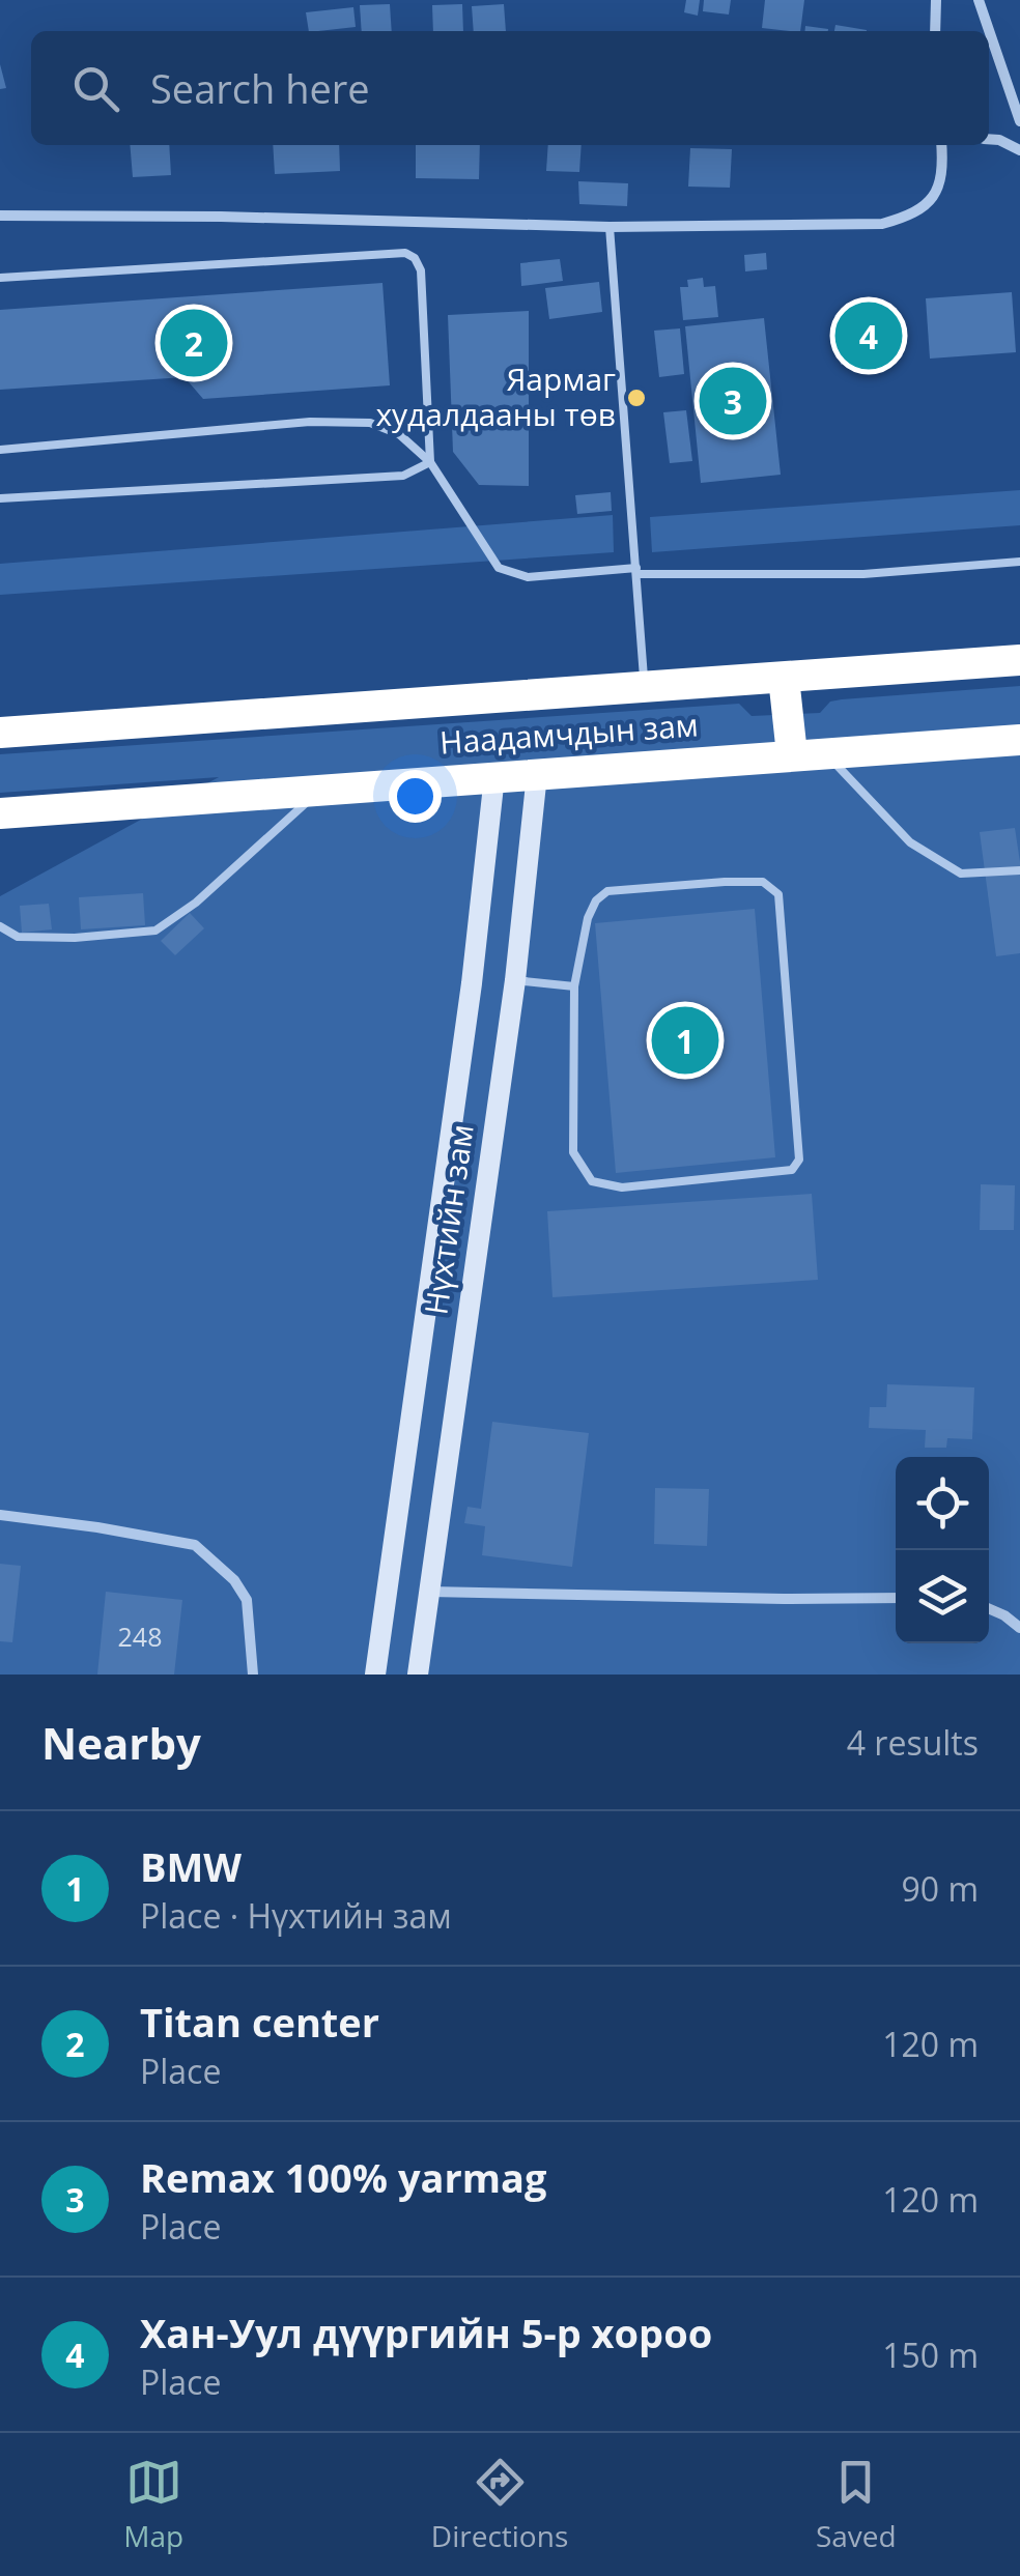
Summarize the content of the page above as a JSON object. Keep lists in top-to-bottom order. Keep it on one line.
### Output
{"streets":{"highway":["Наадамчдын зам"],"main road":["Нүхтийн зам"]},"crossings":[["Наадамчдын зам","Нүхтийн зам"]],"places":["Яармаг худалдааны төв"],"house_numbers":["248"],"page":{"search":"Search here","pins":["4","2","3","1"],"heading":["Nearby","4 results"],"list":[{"mark":"1","name":"BMW","note":"Place · Нүхтийн зам","value":"90 m"},{"mark":"2","name":"Titan center","note":"Place","value":"120 m"},{"mark":"3","name":"Remax 100% yarmag","note":"Place","value":"120 m"},{"mark":"4","name":"Хан-Уул дүүргийн 5-р хороо","note":"Place","value":"150 m"}],"nav":["Map","Directions","Saved"]}}
